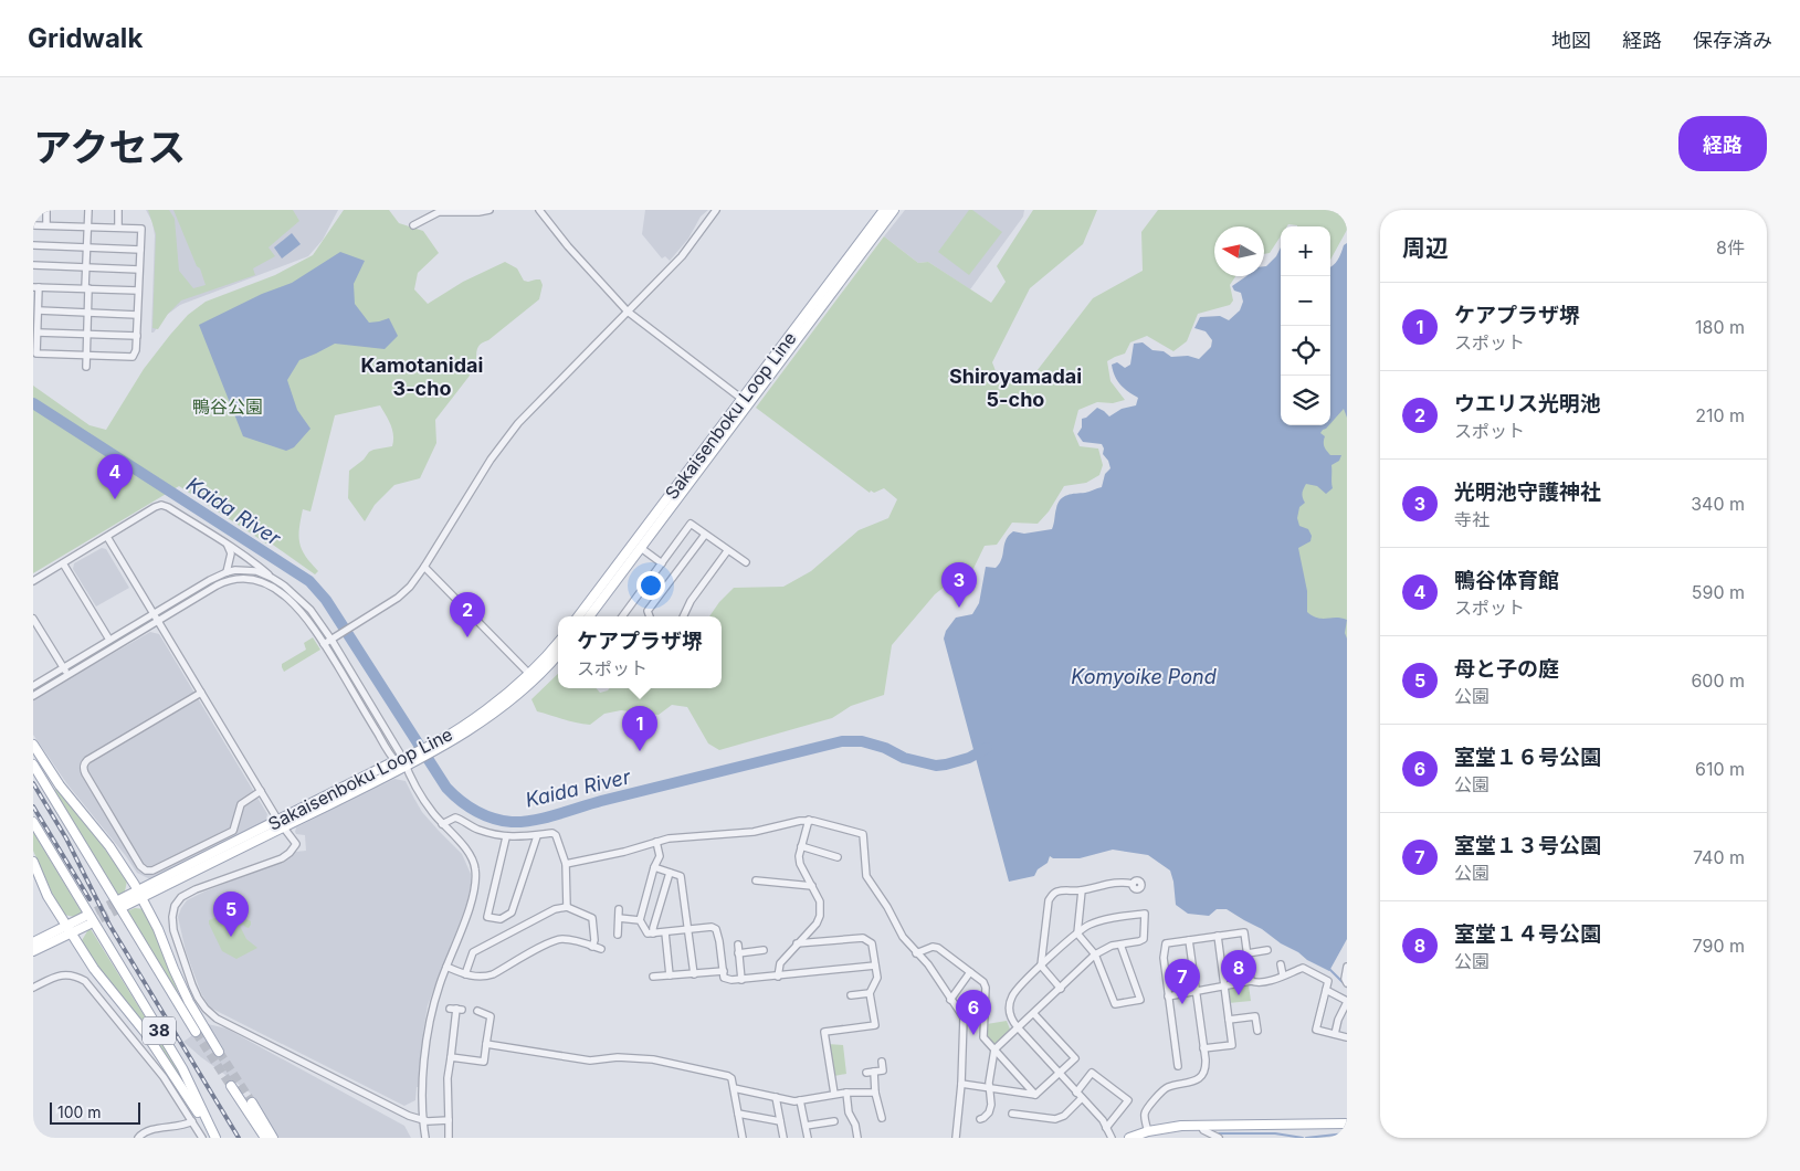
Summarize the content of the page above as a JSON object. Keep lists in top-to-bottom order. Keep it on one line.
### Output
{"streets":{"main road":["Sakaisenboku Loop Line","38"]},"districts":["Kamotanidai 3-cho","Shiroyamadai 5-cho"],"water":["Kaida River","Komyoike Pond"],"parks":["鴨谷公園"],"scale_bar":"100 m","north":"left","page":{"header":"Gridwalk","nav":["地図","経路","保存済み"],"title":"アクセス","buttons":"経路","heading":["周辺","8件"],"map_buttons":["+","−"],"list":[{"mark":"1","name":"ケアプラザ堺","note":"スポット","value":"180 m"},{"mark":"2","name":"ウエリス光明池","note":"スポット","value":"210 m"},{"mark":"3","name":"光明池守護神社","note":"寺社","value":"340 m"},{"mark":"4","name":"鴨谷体育館","note":"スポット","value":"590 m"},{"mark":"5","name":"母と子の庭","note":"公園","value":"600 m"},{"mark":"6","name":"室堂１６号公園","note":"公園","value":"610 m"},{"mark":"7","name":"室堂１３号公園","note":"公園","value":"740 m"},{"mark":"8","name":"室堂１４号公園","note":"公園","value":"790 m"}],"pins":["4","3","2","1","5","8","7","6"],"popup":["ケアプラザ堺","スポット"],"scale":"100 m"}}
